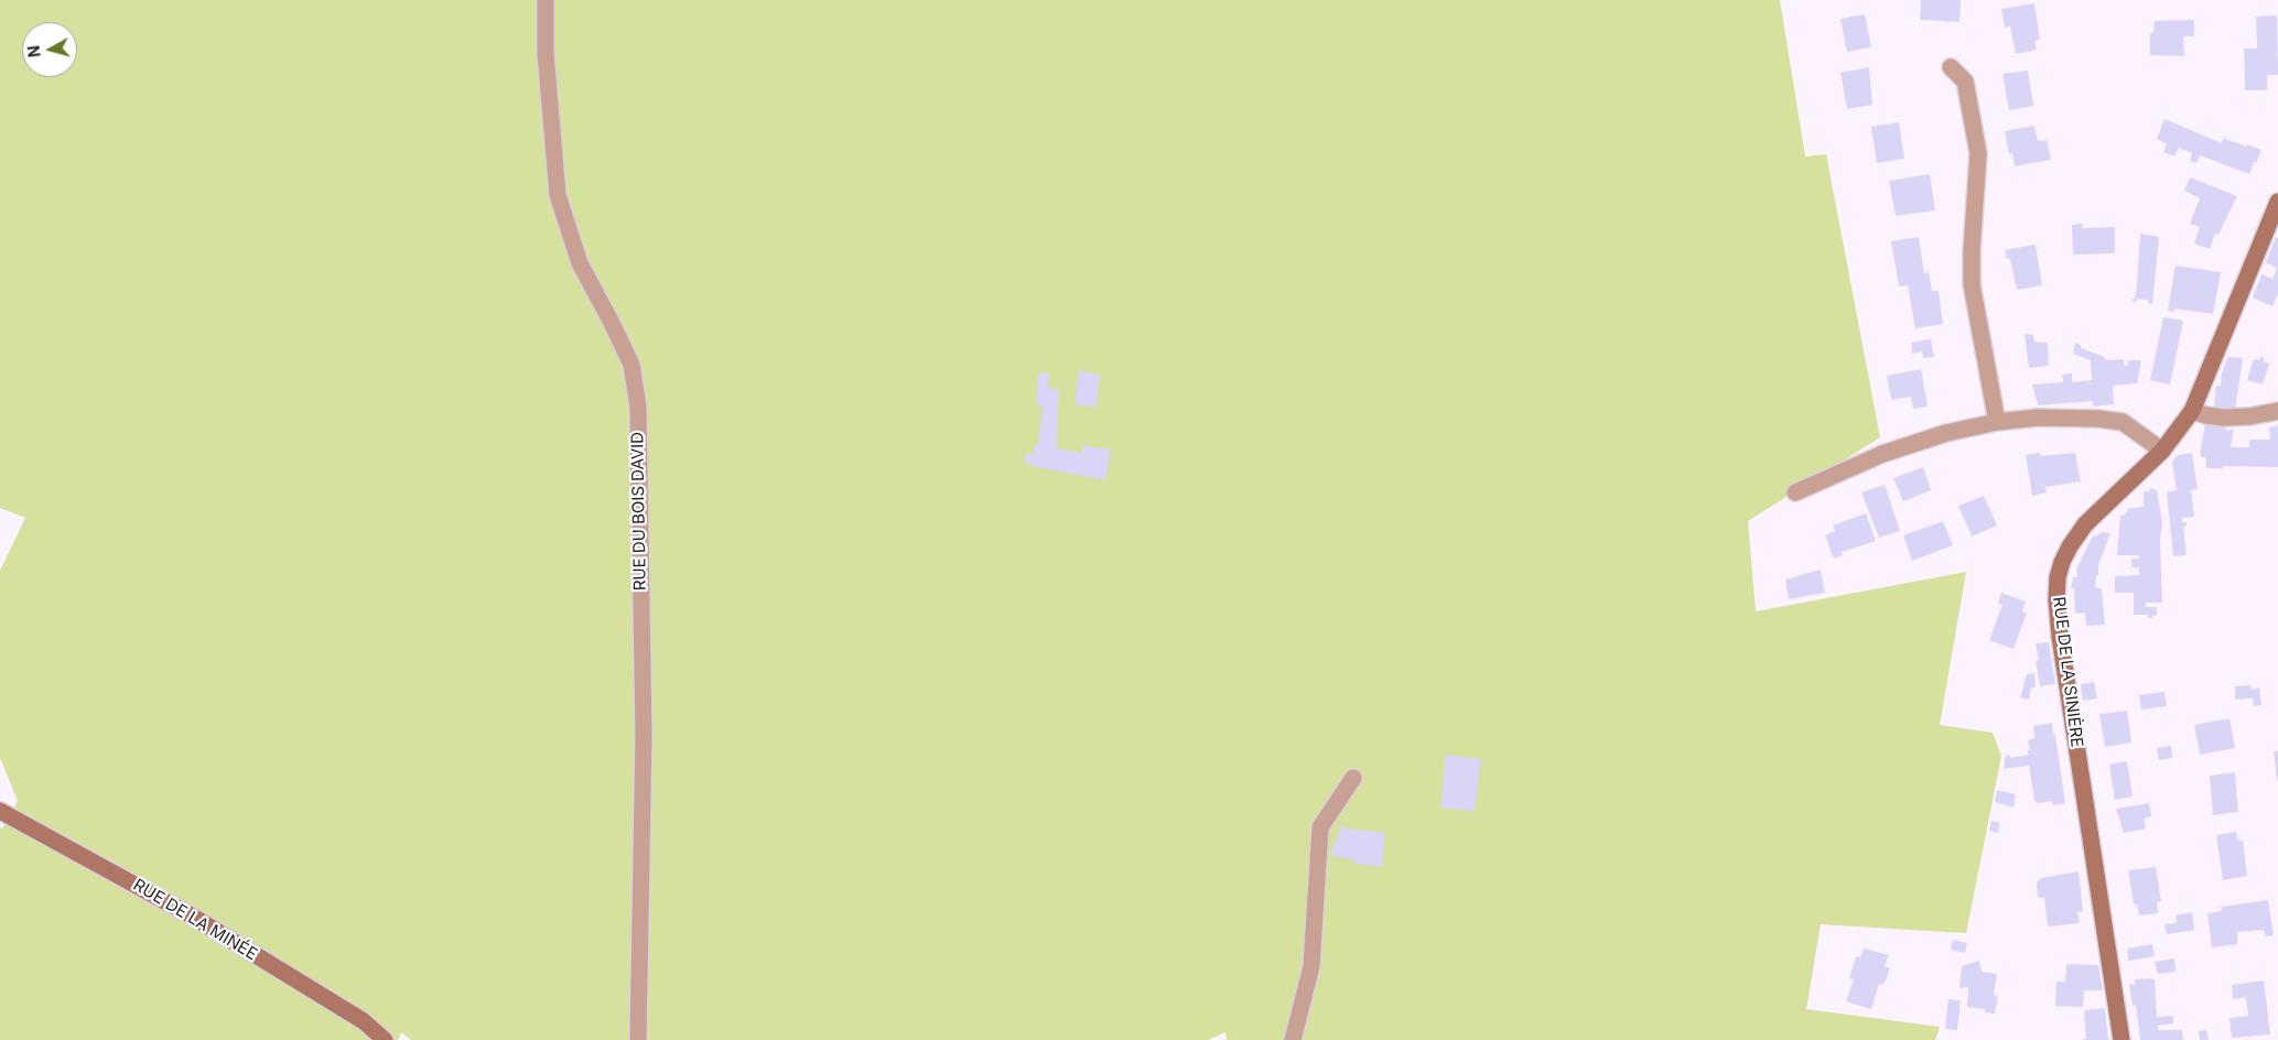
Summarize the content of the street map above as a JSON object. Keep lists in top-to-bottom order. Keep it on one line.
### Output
{"streets":{"street":["RUE DU BOIS DAVID","RUE DE LA SINIÈRE","RUE DE LA MINÉE"]},"north":"left"}
